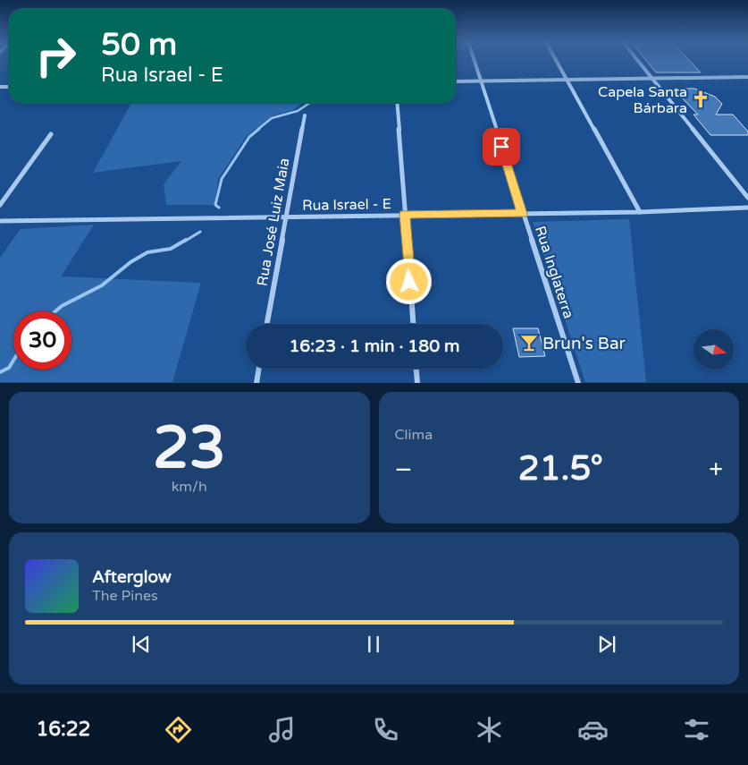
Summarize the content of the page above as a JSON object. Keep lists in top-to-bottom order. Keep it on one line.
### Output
{"streets":{"street":["Rua Israel - E","Rua José Luiz Maia","Rua Inglaterra"]},"crossings":[["Rua Israel - E","Rua José Luiz Maia"],["Rua Israel - E","Rua Inglaterra"]],"places":{"church":["Capela Santa Bárbara"],"bar":["Brun's Bar"]},"north":"right","page":{"turn":["50 m","Rua Israel - E"],"limit":"30","trip":"16:23 · 1 min · 180 m","tile":[["23","km/h"],"Clima"],"heat":["−","21.5°","+"],"song":["Afterglow","The Pines"],"tabs":"16:22"}}
